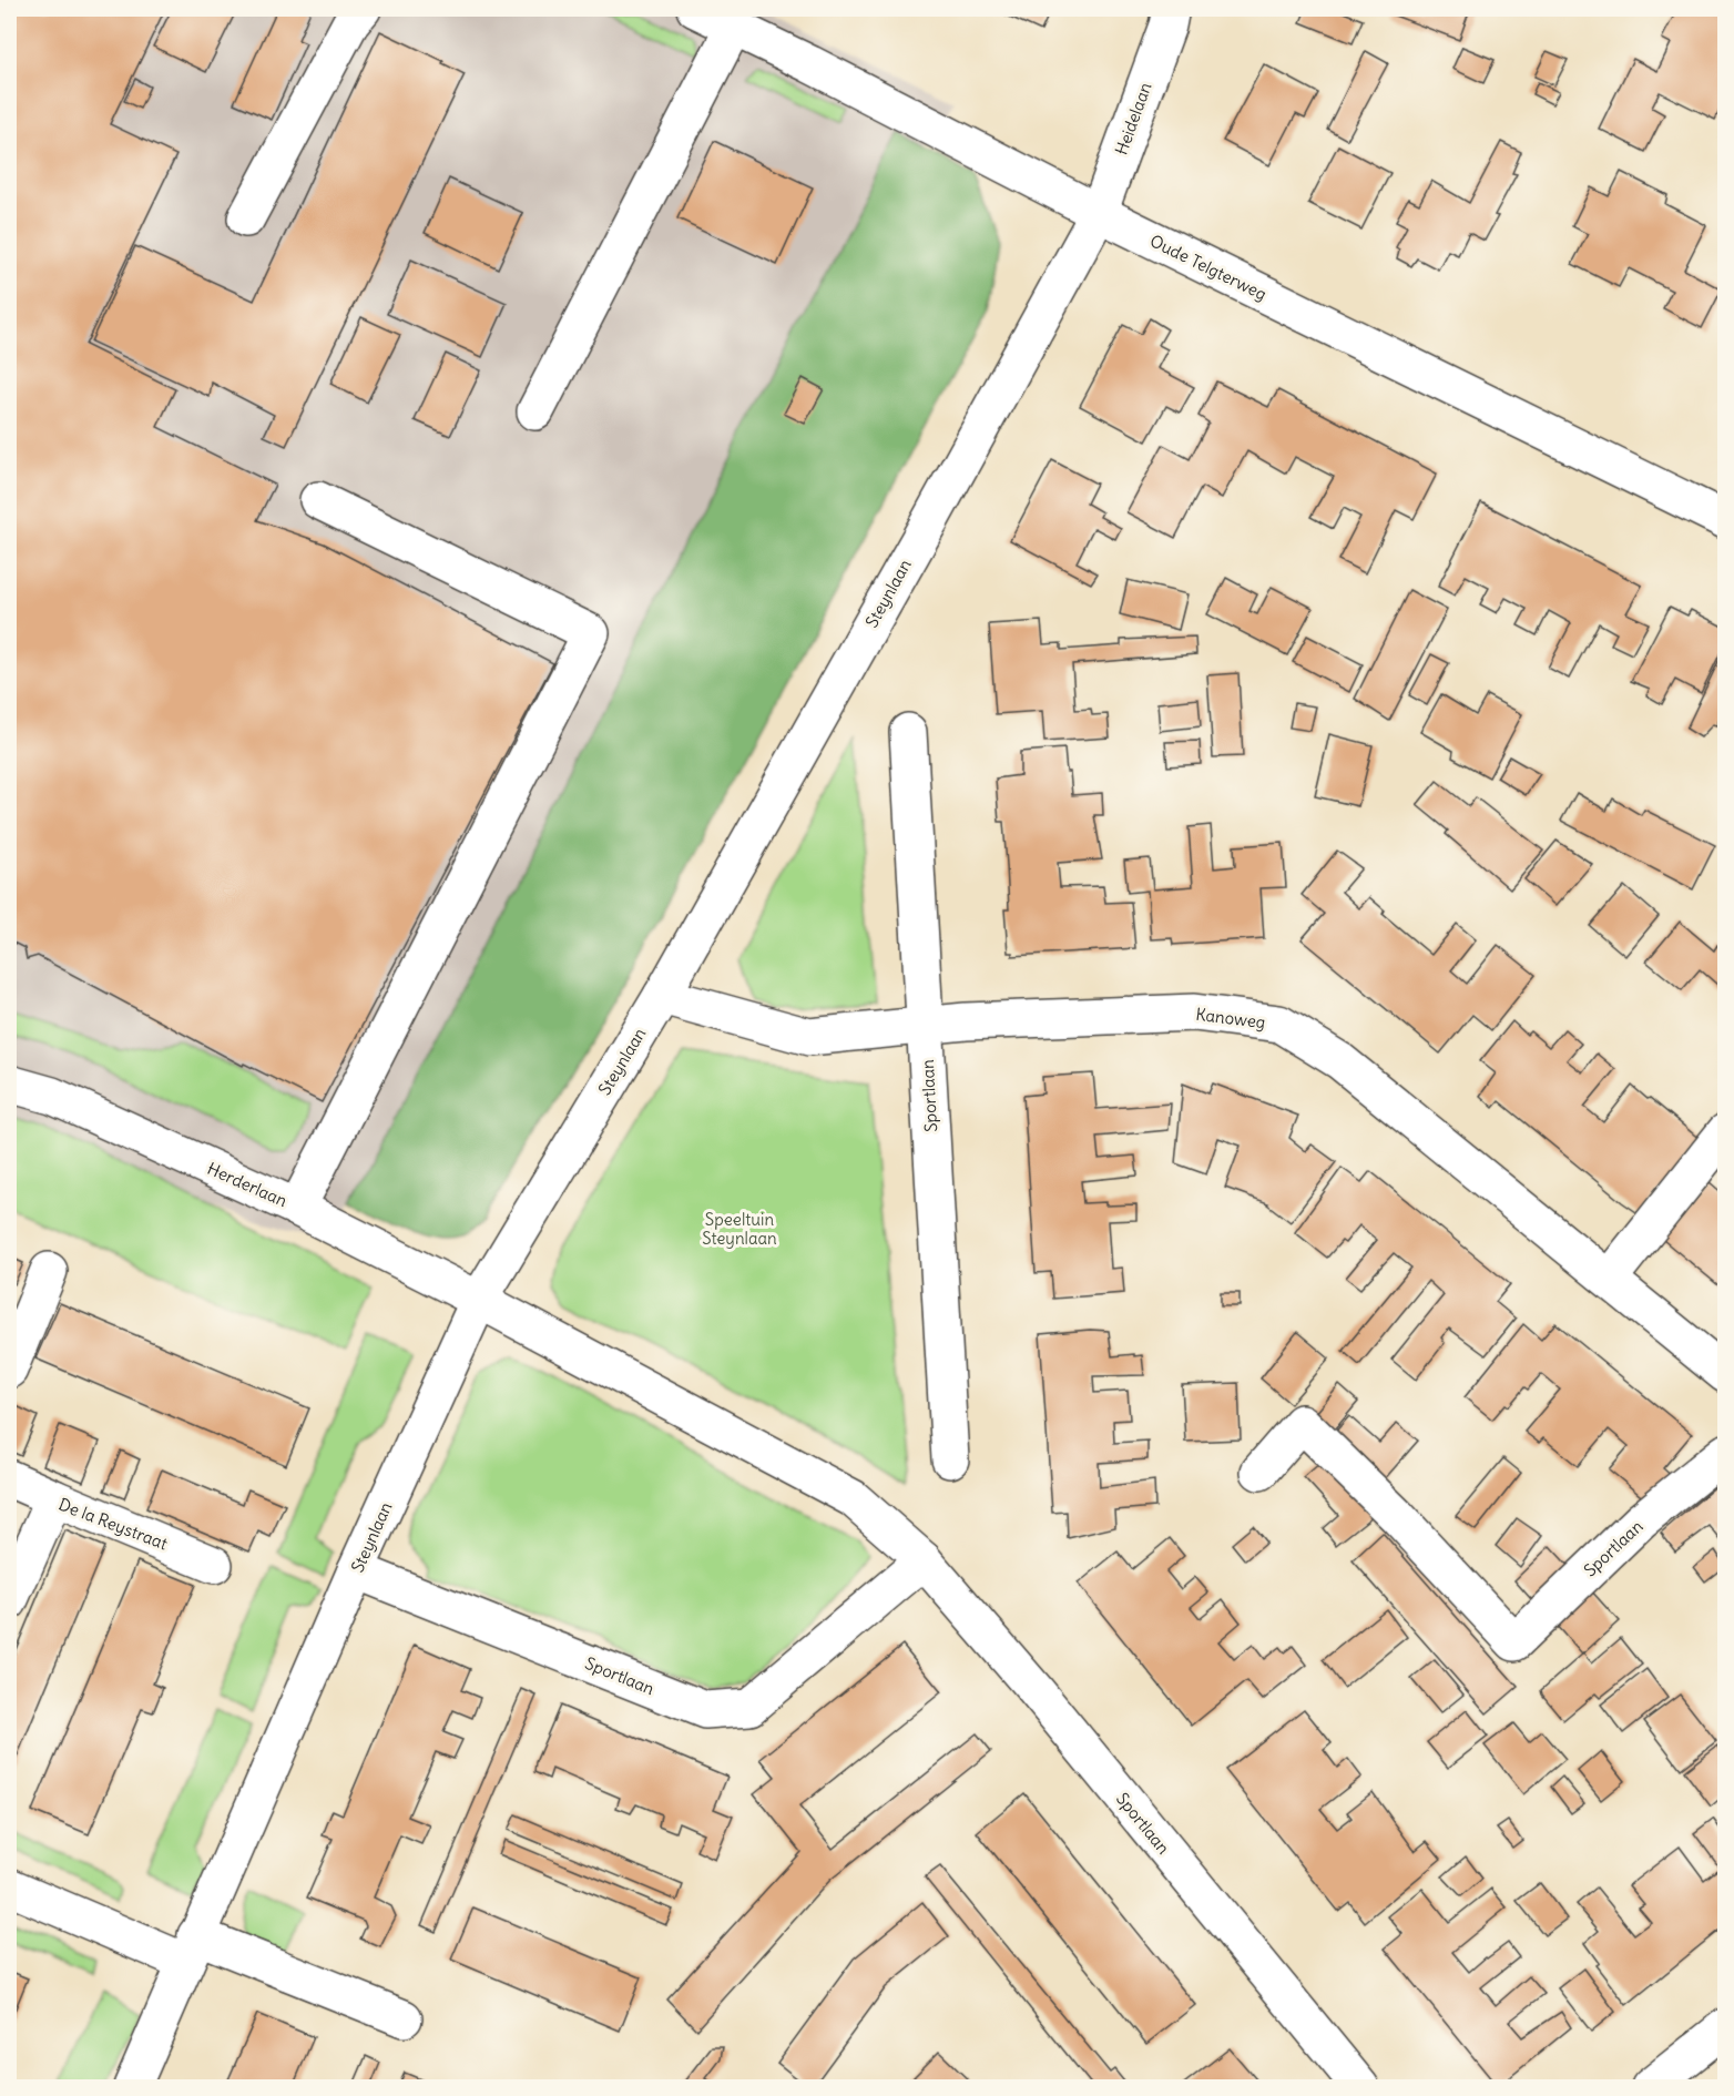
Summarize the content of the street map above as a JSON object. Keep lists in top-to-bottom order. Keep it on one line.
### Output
{"streets":{"street":["Heidelaan","Oude Telgterweg","Steynlaan","Kanoweg","Sportlaan","Herderlaan","De la Reystraat"]},"crossings":[["Heidelaan","Oude Telgterweg"],["Heidelaan","Steynlaan"],["Oude Telgterweg","Steynlaan"],["Steynlaan","Kanoweg"],["Steynlaan","Sportlaan"],["Steynlaan","Herderlaan"],["Kanoweg","Sportlaan"],["Sportlaan","Herderlaan"]],"parks":["Speeltuin Steynlaan"]}
